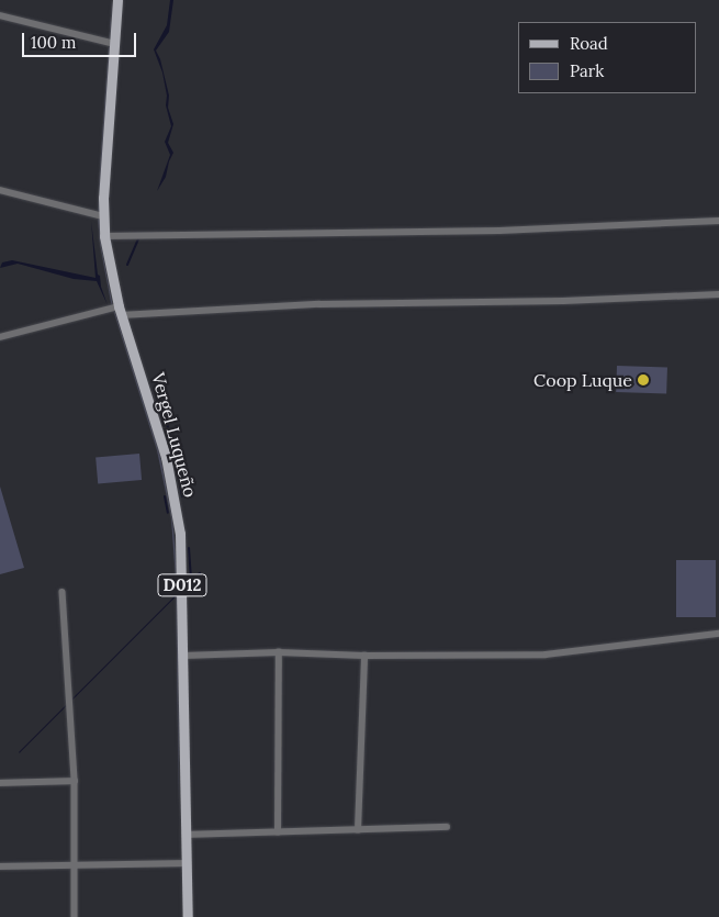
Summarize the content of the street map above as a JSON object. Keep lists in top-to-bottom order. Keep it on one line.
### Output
{"streets":{"main road":["Vergel Luqueño","D012"]},"places":["Coop Luque"],"legend":["Road","Park"],"scale_bar":"100 m"}
